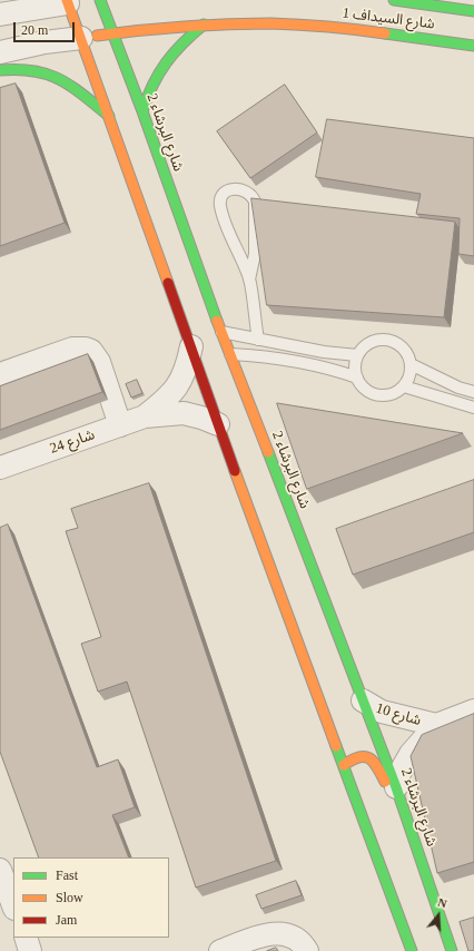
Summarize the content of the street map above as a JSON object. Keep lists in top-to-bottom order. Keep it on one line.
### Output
{"streets":{"street":["شارع السيداف 1","شارع البرشاء 2","شارع 24","شارع 10"]},"crossings":[["شارع السيداف 1","شارع البرشاء 2"],["شارع البرشاء 2","شارع 10"]],"legend":["Fast","Slow","Jam"],"scale_bar":"20 m","north":"top"}
